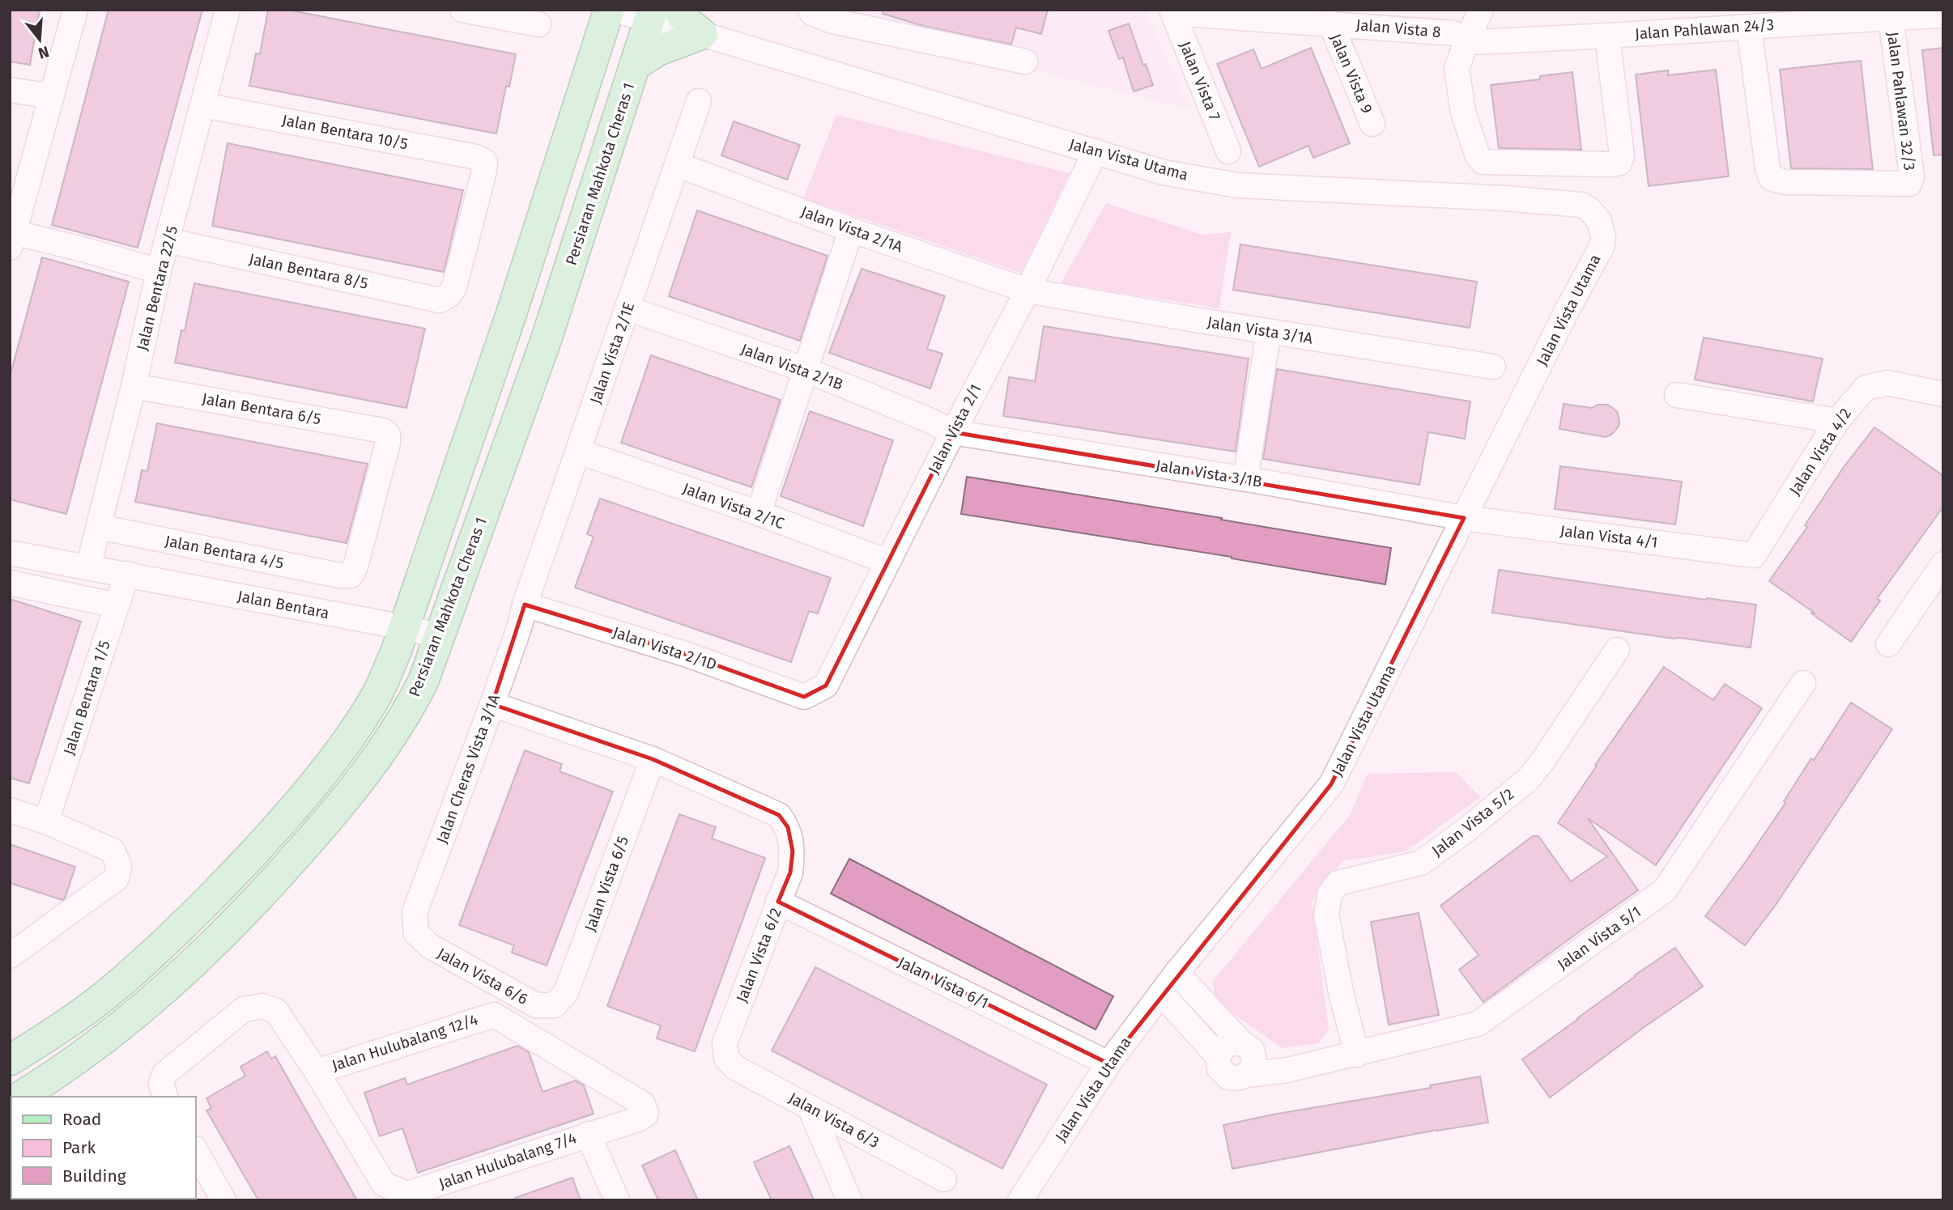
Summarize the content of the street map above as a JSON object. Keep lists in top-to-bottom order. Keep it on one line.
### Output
{"streets":{"main road":["Persiaran Mahkota Cheras 1"],"street":["Jalan Vista 8","Jalan Pahlawan 24/3","Jalan Vista 9","Jalan Vista 7","Jalan Pahlawan 32/3","Jalan Bentara 10/5","Jalan Vista Utama","Jalan Vista 2/1A","Jalan Bentara 8/5","Jalan Bentara 22/5","Jalan Vista 3/1A","Jalan Vista 2/1E","Jalan Vista 2/1B","Jalan Bentara 6/5","Jalan Vista 2/1","Jalan Vista 4/2","Jalan Vista 3/1B","Jalan Vista 2/1C","Jalan Vista 4/1","Jalan Bentara 4/5","Jalan Bentara","Jalan Vista 2/1D","Jalan Bentara 1/5","Jalan Cheras Vista 3/1A","Jalan Vista 5/2","Jalan Vista 6/5","Jalan Vista 5/1","Jalan Vista 6/2","Jalan Vista 6/6","Jalan Vista 6/1","Jalan Hulubalang 12/4","Jalan Vista 6/3","Jalan Hulubalang 7/4"]},"crossings":[["Jalan Vista 8","Jalan Pahlawan 24/3"],["Jalan Vista 8","Jalan Vista 9"],["Jalan Vista 8","Jalan Vista 7"],["Jalan Pahlawan 24/3","Jalan Pahlawan 32/3"],["Jalan Bentara 10/5","Jalan Bentara 8/5"],["Jalan Bentara 10/5","Jalan Bentara 22/5"],["Jalan Vista Utama","Persiaran Mahkota Cheras 1"],["Jalan Vista Utama","Jalan Vista 2/1"],["Jalan Vista Utama","Jalan Vista 3/1B"],["Jalan Vista Utama","Jalan Vista 4/1"],["Jalan Vista Utama","Jalan Vista 6/1"],["Persiaran Mahkota Cheras 1","Jalan Bentara"],["Jalan Vista 2/1A","Jalan Vista 3/1A"],["Jalan Vista 2/1A","Jalan Vista 2/1E"],["Jalan Vista 2/1A","Jalan Vista 2/1"],["Jalan Bentara 8/5","Jalan Bentara 22/5"],["Jalan Bentara 22/5","Jalan Bentara 6/5"],["Jalan Bentara 22/5","Jalan Bentara 4/5"],["Jalan Bentara 22/5","Jalan Bentara"],["Jalan Vista 3/1A","Jalan Vista 2/1"],["Jalan Vista 2/1E","Jalan Vista 2/1B"],["Jalan Vista 2/1E","Jalan Vista 2/1C"],["Jalan Vista 2/1E","Jalan Vista 2/1D"],["Jalan Vista 2/1E","Jalan Cheras Vista 3/1A"],["Jalan Vista 2/1B","Jalan Vista 2/1"],["Jalan Vista 2/1B","Jalan Vista 3/1B"],["Jalan Bentara 6/5","Jalan Bentara 4/5"],["Jalan Vista 2/1","Jalan Vista 3/1B"],["Jalan Vista 2/1","Jalan Vista 2/1C"],["Jalan Vista 2/1","Jalan Vista 2/1D"],["Jalan Vista 4/2","Jalan Vista 4/1"],["Jalan Vista 3/1B","Jalan Vista 4/1"],["Jalan Bentara","Jalan Bentara 1/5"],["Jalan Vista 2/1D","Jalan Cheras Vista 3/1A"],["Jalan Cheras Vista 3/1A","Jalan Vista 6/6"],["Jalan Vista 5/2","Jalan Vista 5/1"],["Jalan Vista 6/5","Jalan Vista 6/2"],["Jalan Vista 6/5","Jalan Vista 6/6"],["Jalan Vista 6/2","Jalan Vista 6/1"],["Jalan Vista 6/2","Jalan Vista 6/3"],["Jalan Hulubalang 12/4","Jalan Hulubalang 7/4"]],"legend":["Road","Park","Building"],"north":"bottom"}
